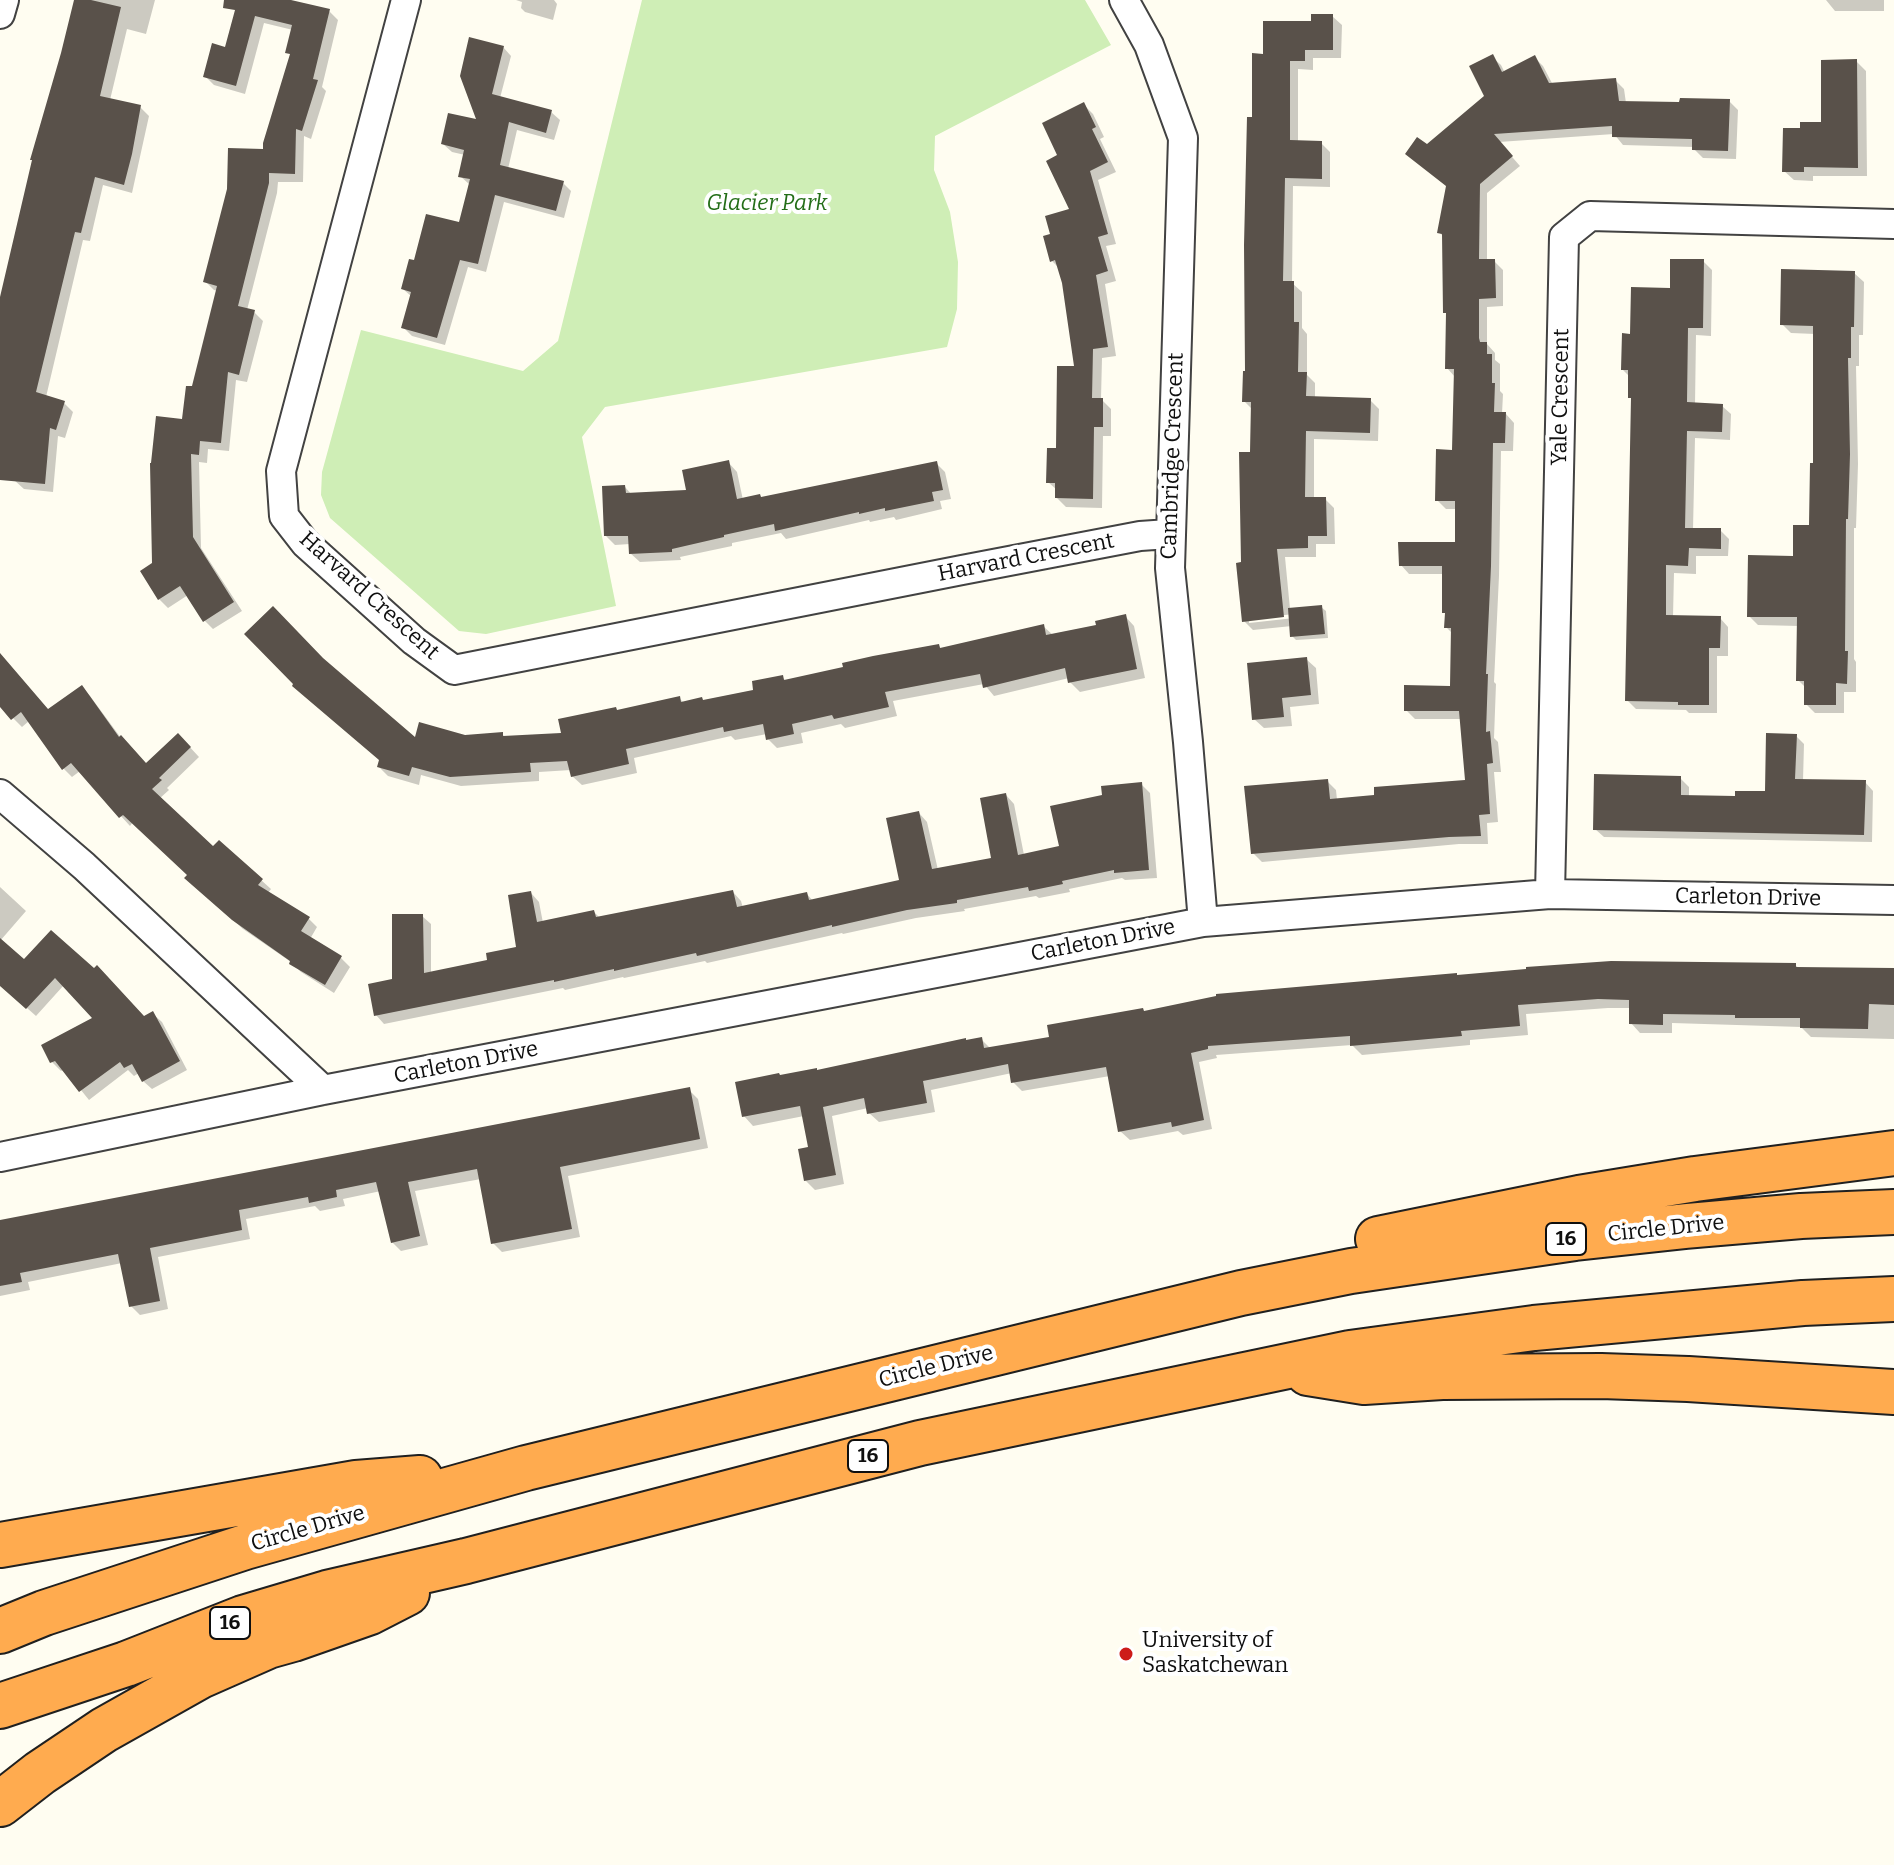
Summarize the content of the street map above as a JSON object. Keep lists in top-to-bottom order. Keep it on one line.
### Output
{"streets":{"highway":["Circle Drive","16"],"street":["Yale Crescent","Cambridge Crescent","Harvard Crescent","Carleton Drive"]},"crossings":[["Yale Crescent","Carleton Drive"],["Cambridge Crescent","Harvard Crescent"],["Cambridge Crescent","Carleton Drive"]],"parks":["Glacier Park"],"places":["University of Saskatchewan"]}
